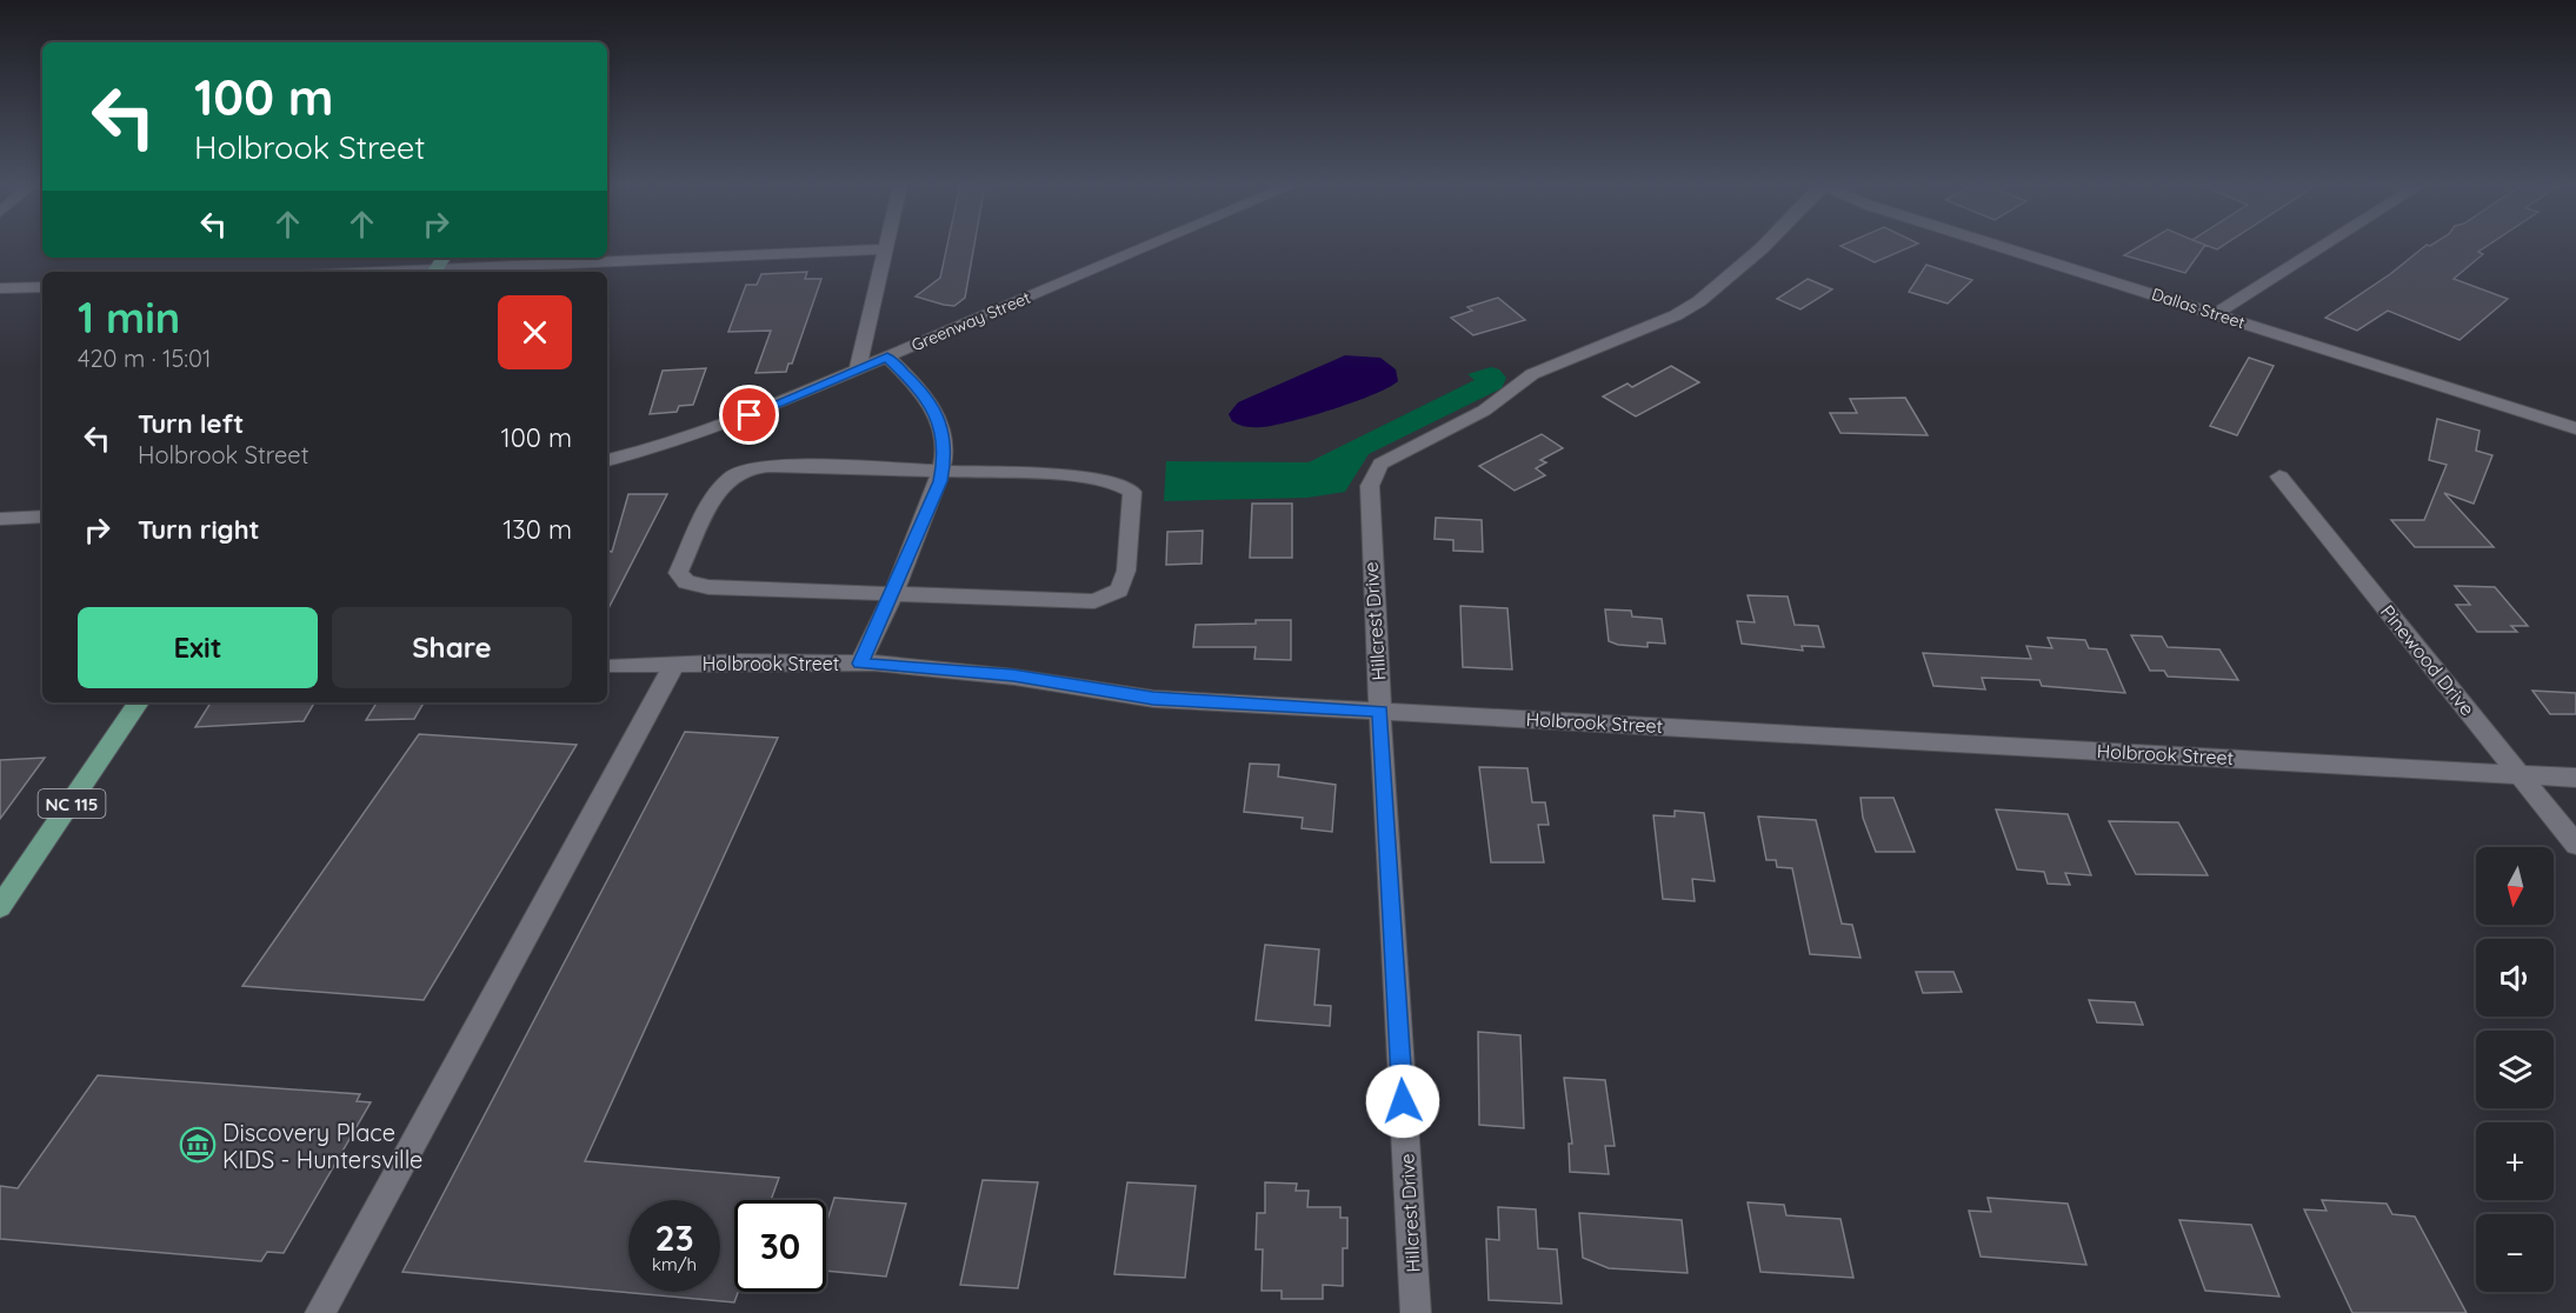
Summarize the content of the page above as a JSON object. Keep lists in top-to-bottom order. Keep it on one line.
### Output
{"streets":{"main road":["NC 115"],"street":["Dallas Street","Greenway Street","Hillcrest Drive","Pinewood Drive","Holbrook Street"]},"crossings":[["Hillcrest Drive","Holbrook Street"],["Pinewood Drive","Holbrook Street"]],"places":{"museum":["Discovery Place KIDS - Huntersville"]},"north":"bottom","page":{"turn":["100 m","Holbrook Street"],"heading":["1 min","420 m · 15:01"],"list":[{"name":"Turn left","note":"Holbrook Street","value":"100 m"},{"name":"Turn right","value":"130 m"}],"buttons":["Exit","Share"],"map_buttons":["+","−"],"speed":"23 km/h","limit":"30"}}
